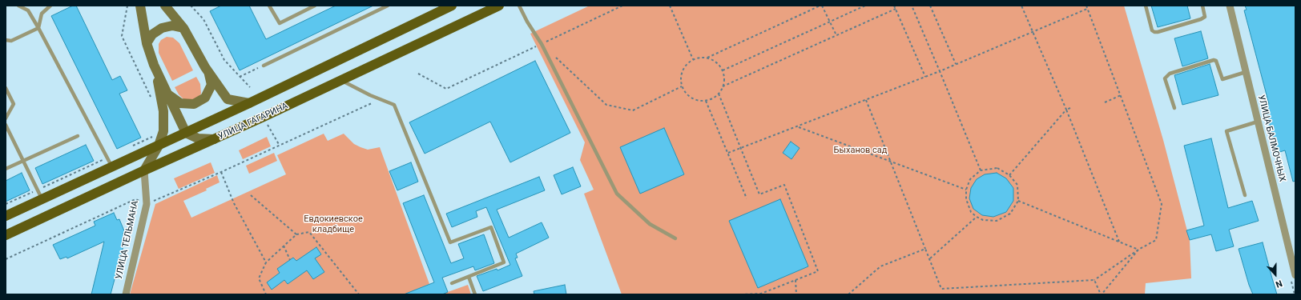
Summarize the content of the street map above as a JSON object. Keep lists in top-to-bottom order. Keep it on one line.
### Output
{"streets":{"main road":["УЛИЦА ГАГАРИНА"],"street":["УЛИЦА БАЛМОЧНЫХ","УЛИЦА ТЕЛЬМАНА"]},"crossings":[["УЛИЦА ГАГАРИНА","УЛИЦА ТЕЛЬМАНА"]],"parks":["Быханов сад","Евдокиевское кладбище"],"north":"bottom"}
